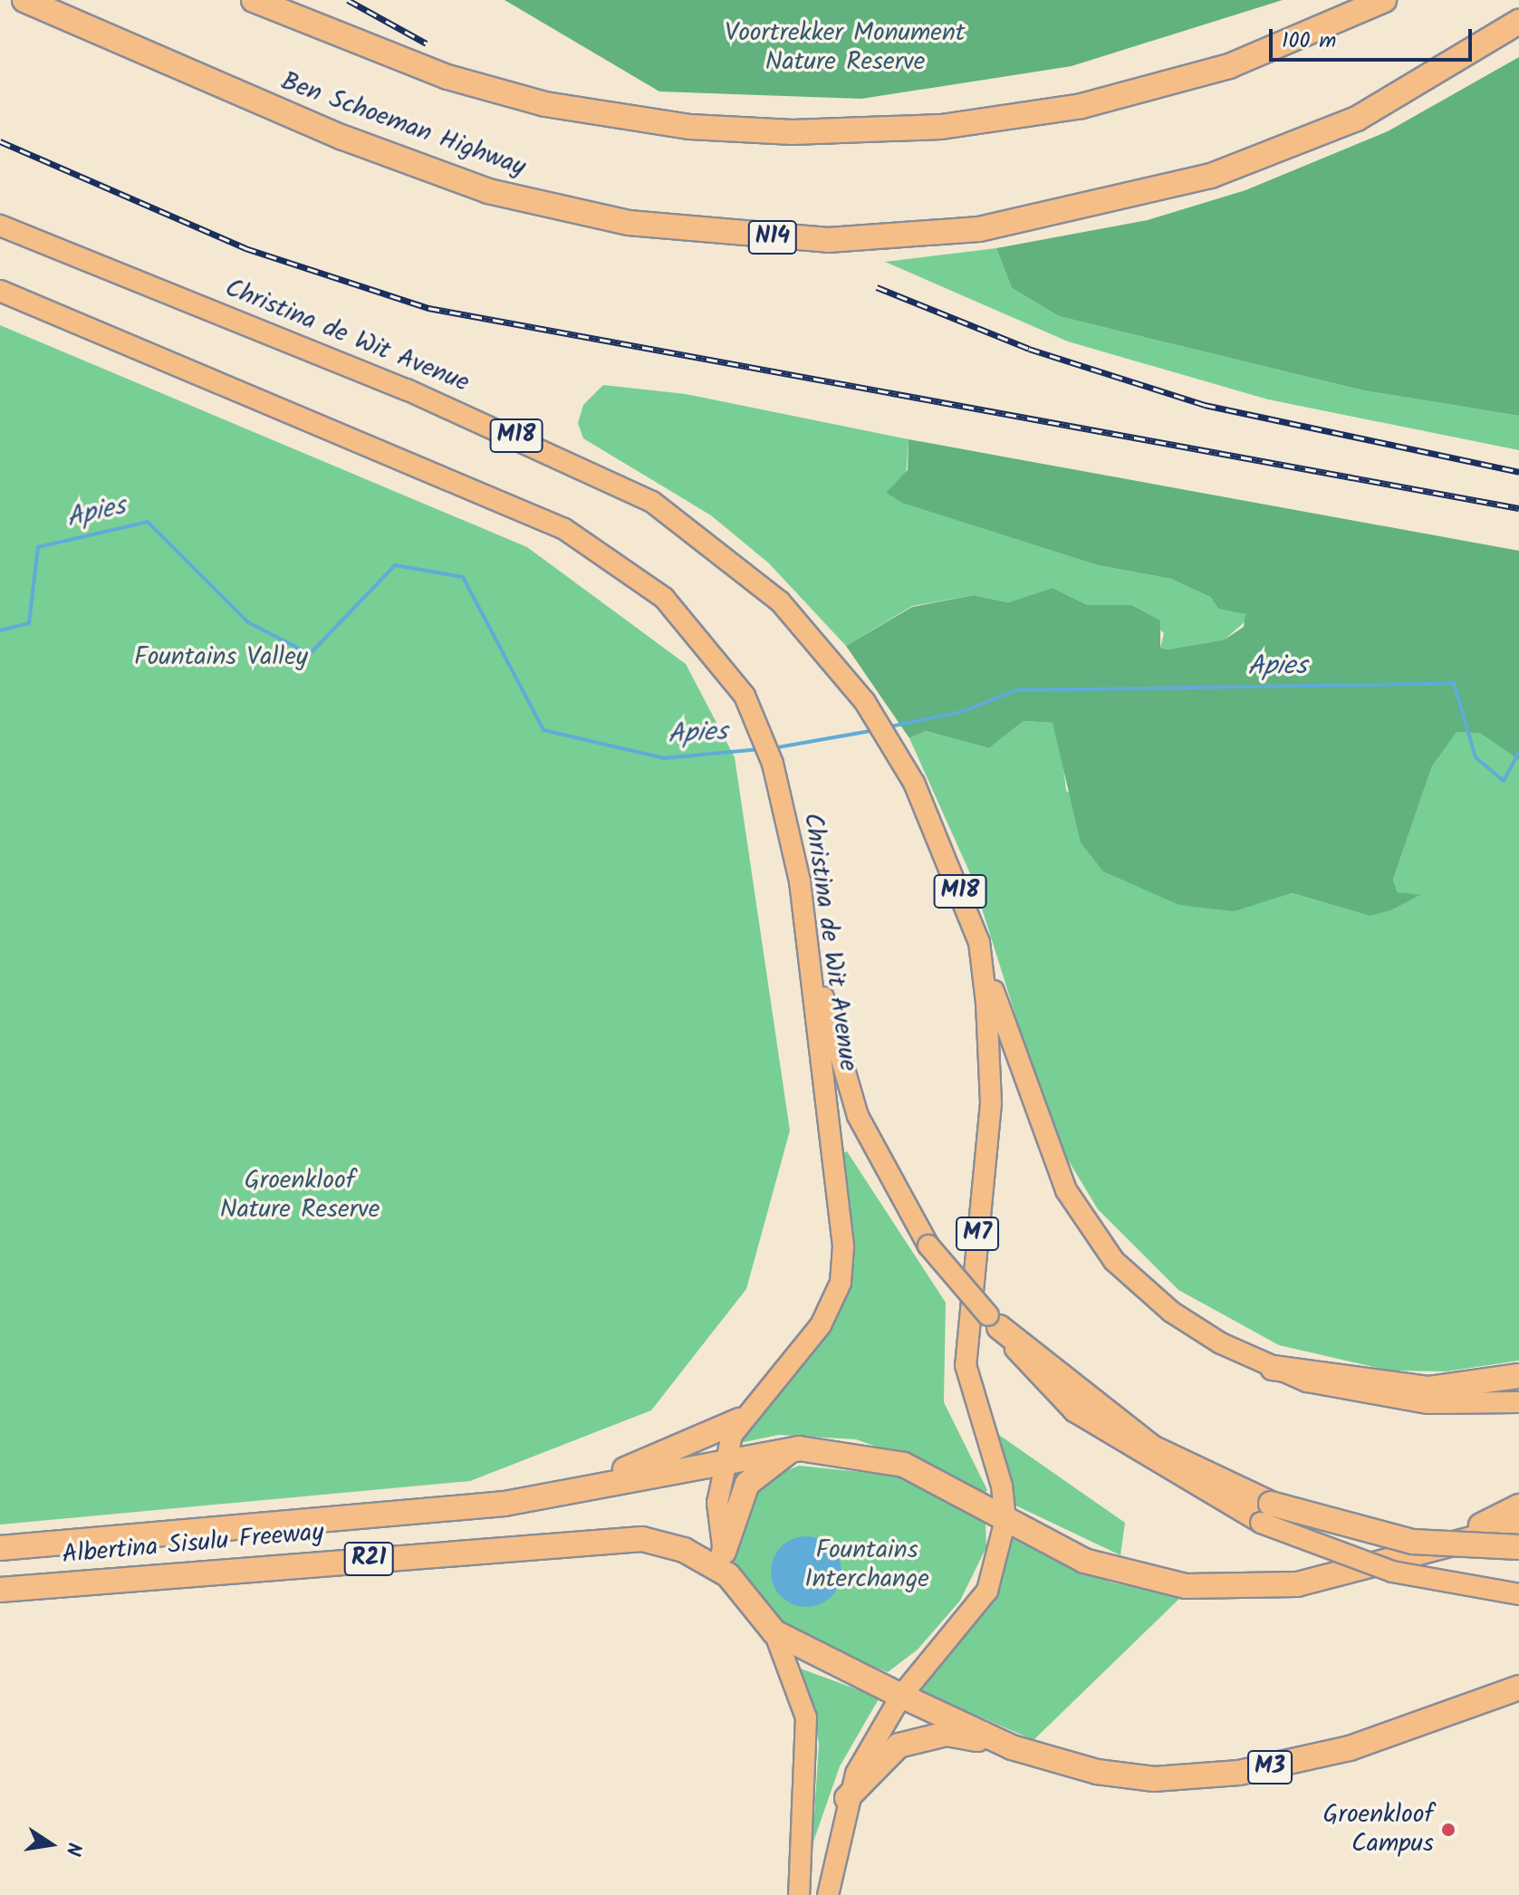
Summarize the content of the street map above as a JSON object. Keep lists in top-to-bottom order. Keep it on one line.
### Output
{"streets":{"highway":["Ben Schoeman Highway","N14","Albertina Sisulu Freeway","R21","M3"],"main road":["Christina de Wit Avenue","M18","M7"]},"crossings":[["Christina de Wit Avenue","M7"],["Christina de Wit Avenue","Albertina Sisulu Freeway"],["Christina de Wit Avenue","M3"],["M7","Albertina Sisulu Freeway"],["M7","M3"],["Albertina Sisulu Freeway","M3"]],"water":["Apies"],"parks":["Voortrekker Monument Nature Reserve","Fountains Valley","Groenkloof Nature Reserve","Fountains Interchange"],"places":["Groenkloof Campus"],"scale_bar":"100 m","north":"right"}
